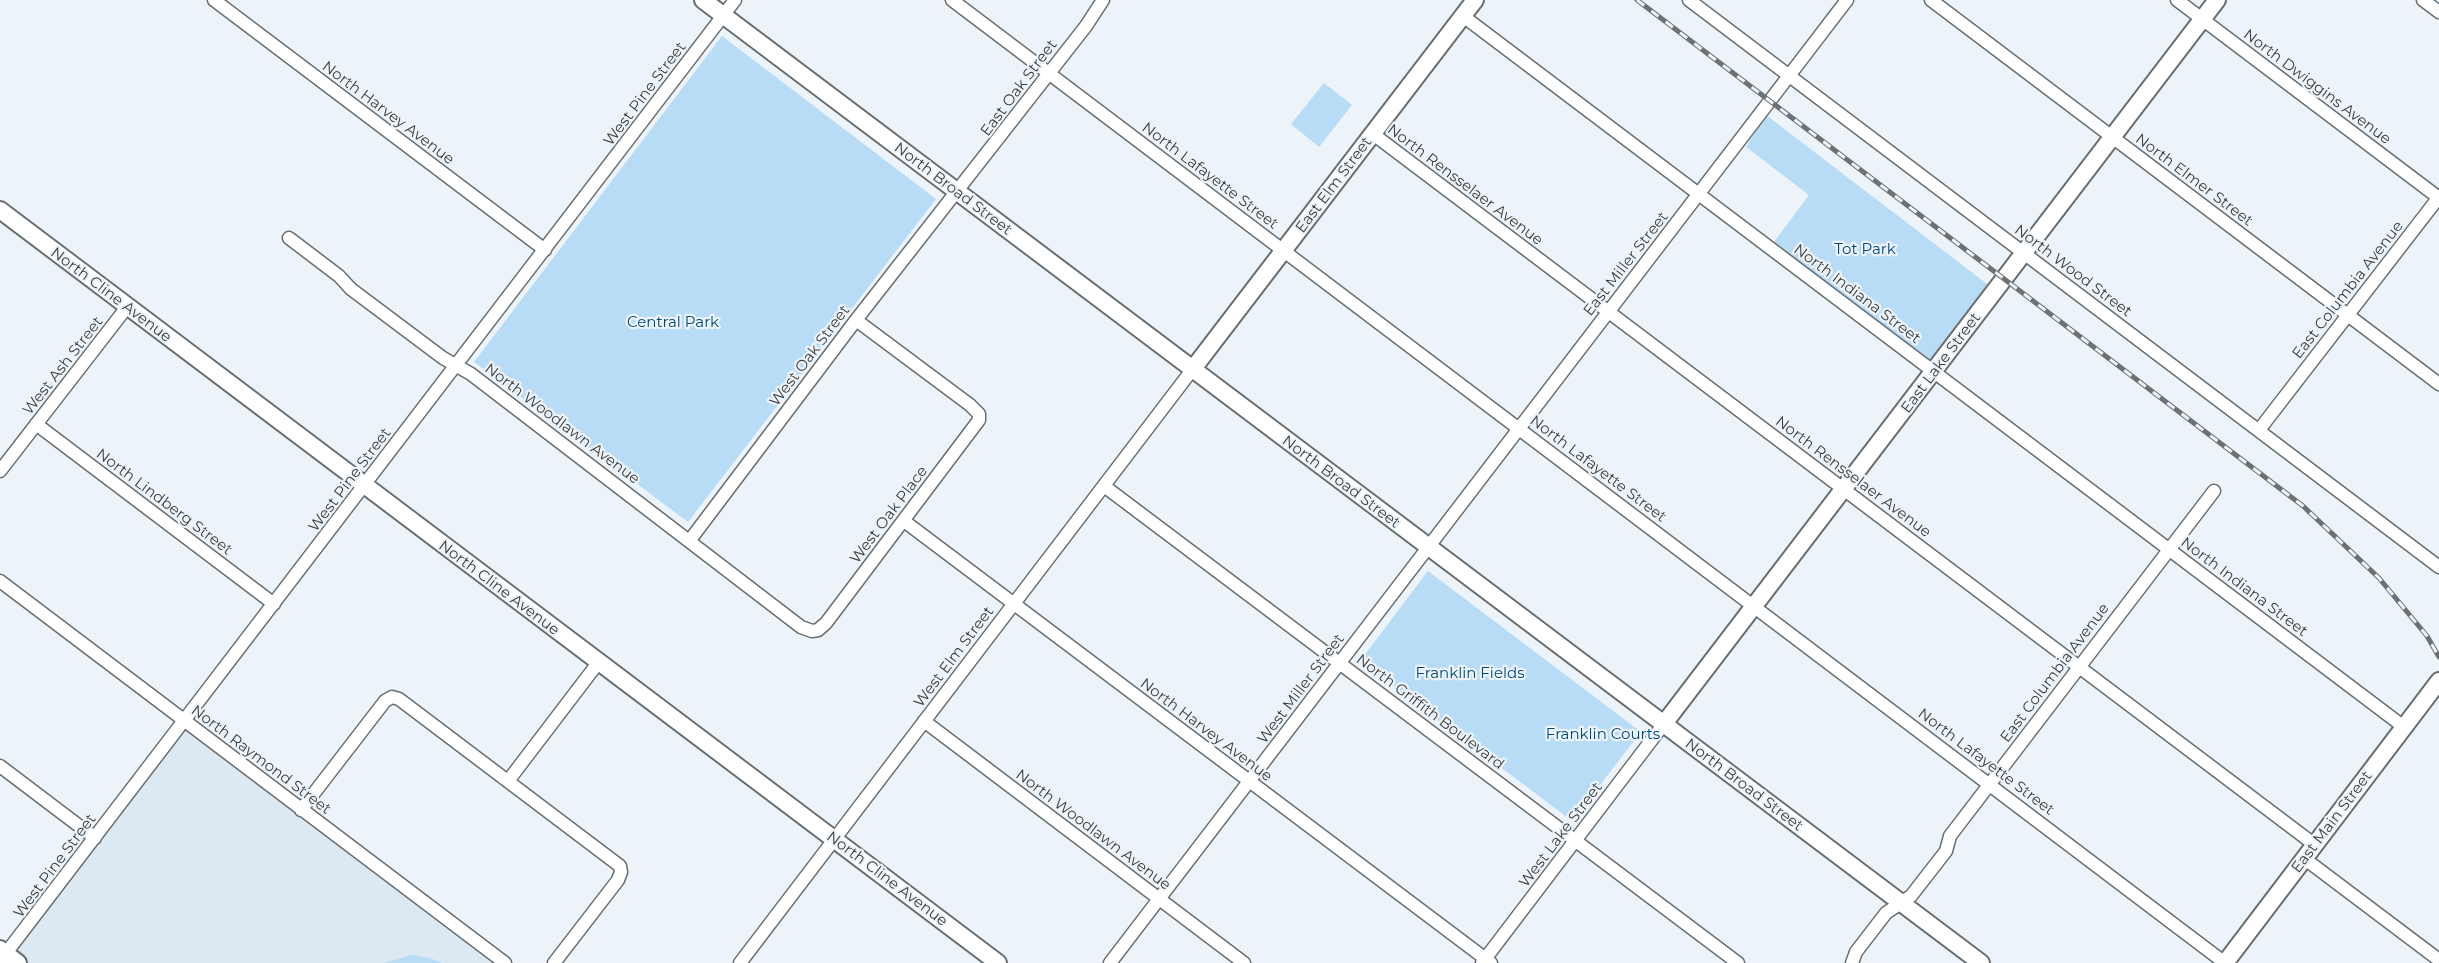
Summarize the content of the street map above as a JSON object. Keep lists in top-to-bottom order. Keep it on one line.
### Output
{"streets":{"street":["North Dwiggins Avenue","East Oak Street","West Pine Street","North Harvey Avenue","North Lafayette Street","North Elmer Street","East Elm Street","North Rensselaer Avenue","North Broad Street","East Miller Street","North Wood Street","East Columbia Avenue","North Indiana Street","North Cline Avenue","West Oak Street","East Lake Street","West Ash Street","North Woodlawn Avenue","North Lindberg Street","West Oak Place","West Elm Street","West Miller Street","North Griffith Boulevard","North Raymond Street","East Main Street","West Lake Street"]},"crossings":[["North Dwiggins Avenue","East Columbia Avenue"],["North Dwiggins Avenue","East Lake Street"],["East Oak Street","North Lafayette Street"],["East Oak Street","North Broad Street"],["East Oak Street","West Oak Street"],["West Pine Street","North Harvey Avenue"],["West Pine Street","North Broad Street"],["West Pine Street","North Cline Avenue"],["West Pine Street","North Woodlawn Avenue"],["West Pine Street","North Lindberg Street"],["West Pine Street","North Raymond Street"],["North Harvey Avenue","West Oak Place"],["North Harvey Avenue","West Elm Street"],["North Harvey Avenue","West Miller Street"],["North Harvey Avenue","West Lake Street"],["North Lafayette Street","East Elm Street"],["North Lafayette Street","East Miller Street"],["North Lafayette Street","East Columbia Avenue"],["North Lafayette Street","East Lake Street"],["North Lafayette Street","East Main Street"],["North Elmer Street","East Columbia Avenue"],["North Elmer Street","East Lake Street"],["East Elm Street","North Rensselaer Avenue"],["East Elm Street","North Broad Street"],["East Elm Street","North Indiana Street"],["East Elm Street","West Elm Street"],["North Rensselaer Avenue","East Miller Street"],["North Rensselaer Avenue","East Columbia Avenue"],["North Rensselaer Avenue","East Lake Street"],["North Rensselaer Avenue","East Main Street"],["North Broad Street","East Miller Street"],["North Broad Street","East Columbia Avenue"],["North Broad Street","West Oak Street"],["North Broad Street","East Lake Street"],["North Broad Street","West Elm Street"],["North Broad Street","West Miller Street"],["North Broad Street","West Lake Street"],["East Miller Street","North Wood Street"],["East Miller Street","North Indiana Street"],["East Miller Street","West Miller Street"],["North Wood Street","East Columbia Avenue"],["North Wood Street","East Lake Street"],["East Columbia Avenue","North Indiana Street"],["North Indiana Street","East Lake Street"],["North Indiana Street","East Main Street"],["North Cline Avenue","West Ash Street"],["North Cline Avenue","West Elm Street"],["West Oak Street","North Woodlawn Avenue"],["West Oak Street","West Oak Place"],["East Lake Street","West Lake Street"],["West Ash Street","North Lindberg Street"],["North Woodlawn Avenue","West Oak Place"],["North Woodlawn Avenue","West Elm Street"],["North Woodlawn Avenue","West Miller Street"],["West Elm Street","North Griffith Boulevard"],["West Miller Street","North Griffith Boulevard"],["North Griffith Boulevard","West Lake Street"]],"parks":["Tot Park","Central Park","Franklin Fields","Franklin Courts"]}
